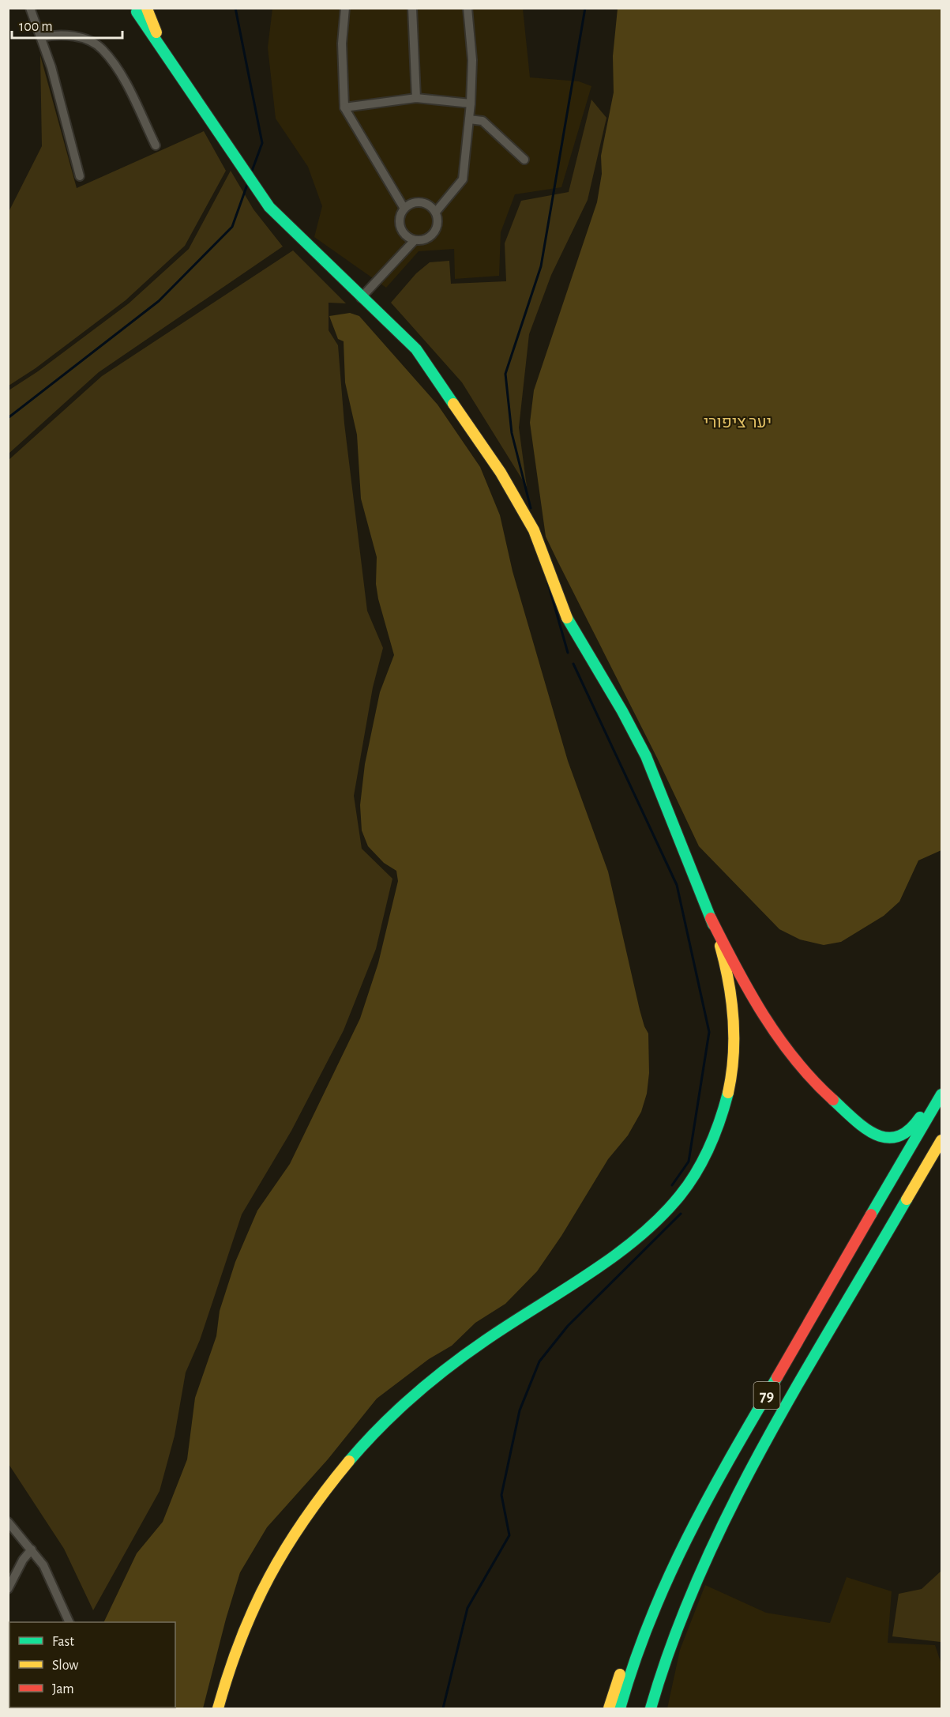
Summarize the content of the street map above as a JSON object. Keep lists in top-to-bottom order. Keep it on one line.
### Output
{"streets":{"main road":["79"]},"parks":["יער ציפורי"],"legend":["Fast","Slow","Jam"],"scale_bar":"100 m"}
